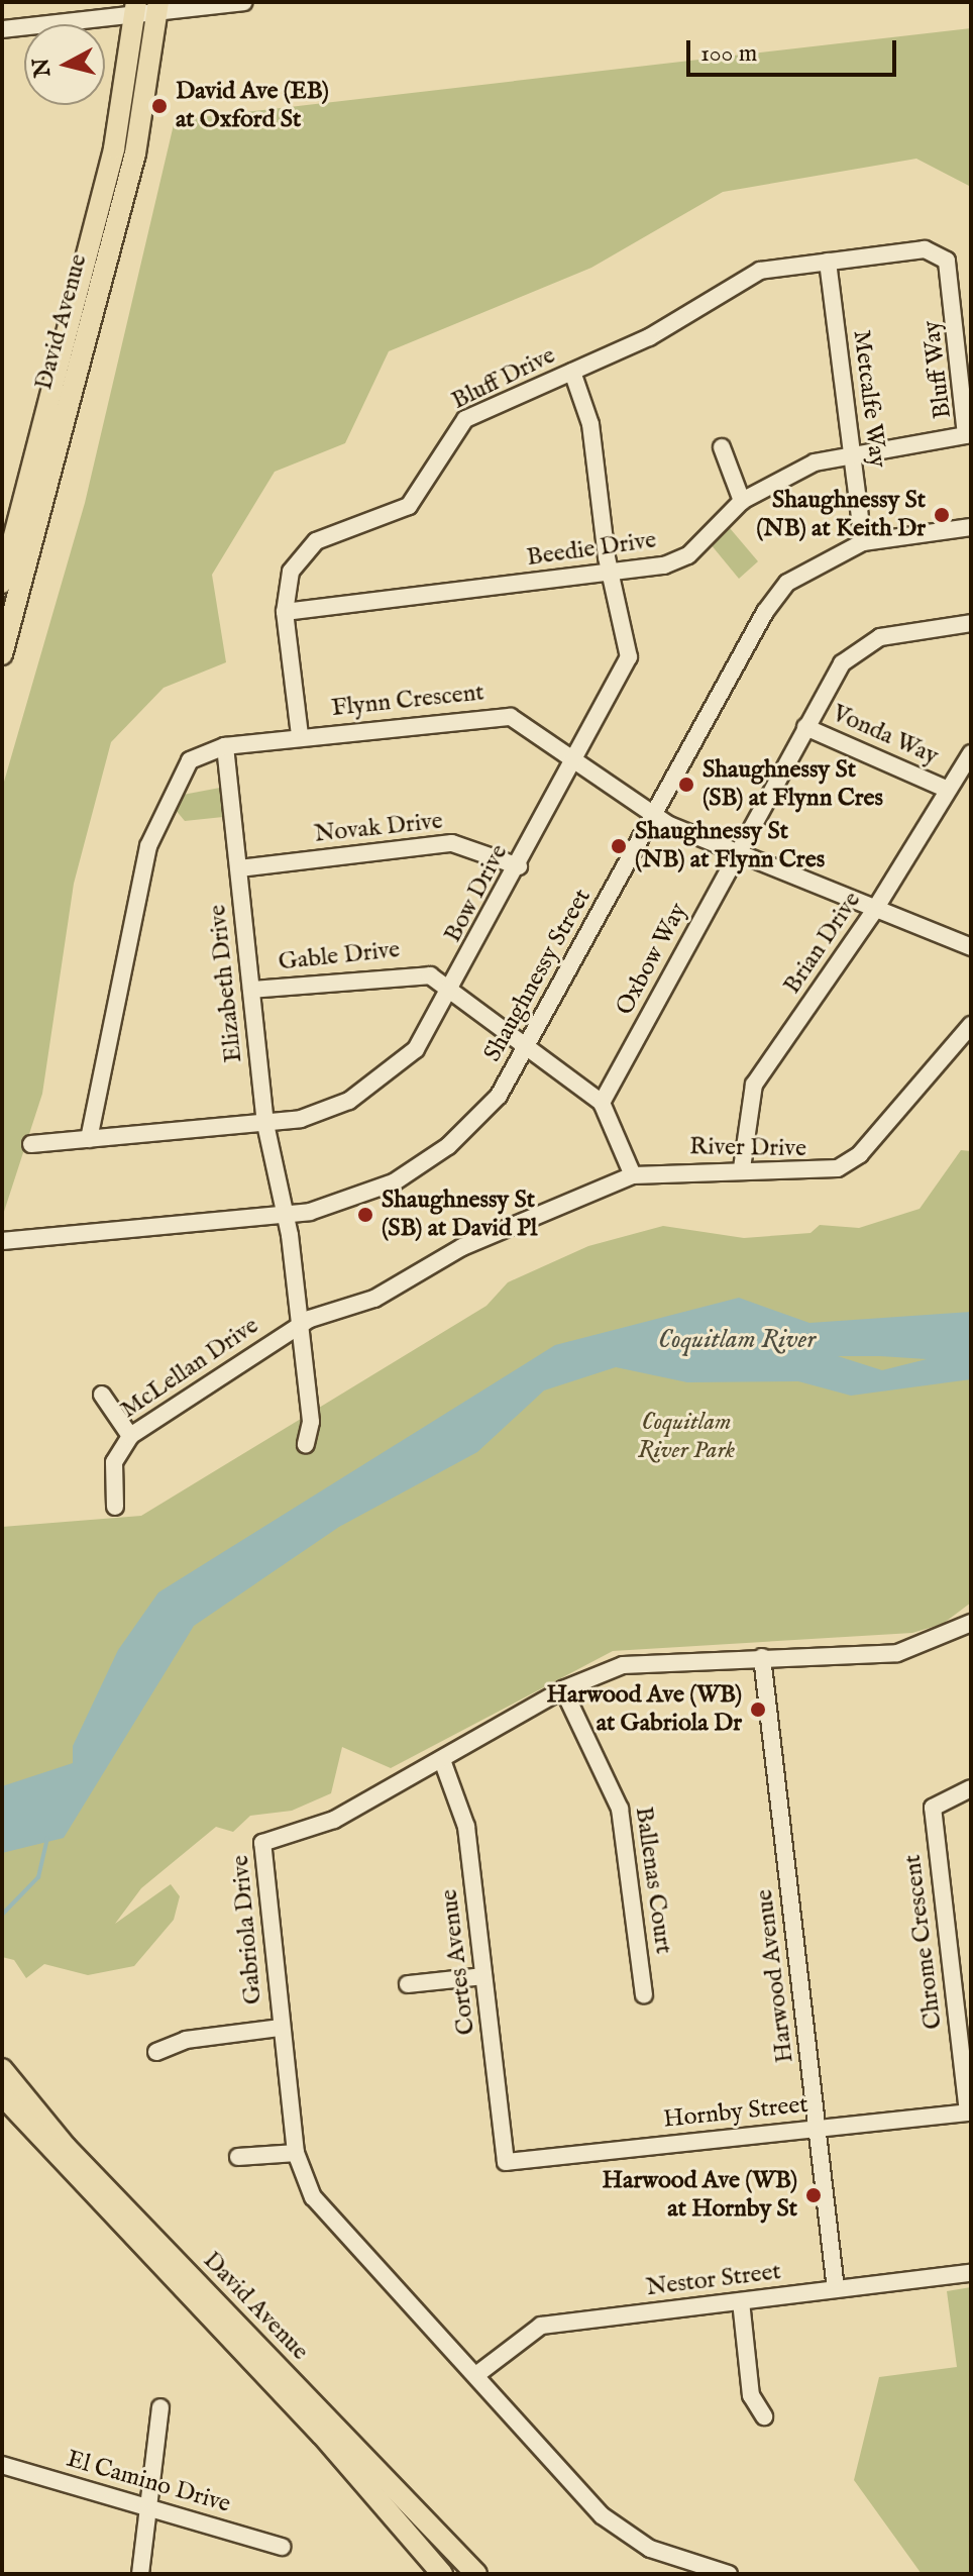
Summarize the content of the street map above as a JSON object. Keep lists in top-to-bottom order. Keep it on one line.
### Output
{"streets":{"main road":["David Avenue"],"street":["Bluff Way","Bluff Drive","Metcalfe Way","Beedie Drive","Flynn Crescent","Vonda Way","Novak Drive","Bow Drive","Brian Drive","Gable Drive","Oxbow Way","Shaughnessy Street","Elizabeth Drive","River Drive","McLellan Drive","Ballenas Court","Gabriola Drive","Chrome Crescent","Cortes Avenue","Harwood Avenue","Hornby Street","Nestor Street","El Camino Drive"]},"crossings":[["Bluff Way","Bluff Drive"],["Bluff Way","Beedie Drive"],["Bluff Drive","Metcalfe Way"],["Bluff Drive","Beedie Drive"],["Bluff Drive","Flynn Crescent"],["Bluff Drive","Bow Drive"],["Metcalfe Way","Beedie Drive"],["Metcalfe Way","Shaughnessy Street"],["Beedie Drive","Bow Drive"],["Flynn Crescent","Bow Drive"],["Flynn Crescent","Brian Drive"],["Flynn Crescent","Oxbow Way"],["Flynn Crescent","Shaughnessy Street"],["Flynn Crescent","Elizabeth Drive"],["Vonda Way","Brian Drive"],["Vonda Way","Oxbow Way"],["Novak Drive","Bow Drive"],["Novak Drive","Elizabeth Drive"],["Bow Drive","Gable Drive"],["Bow Drive","Elizabeth Drive"],["Brian Drive","River Drive"],["Gable Drive","Oxbow Way"],["Gable Drive","Shaughnessy Street"],["Gable Drive","Elizabeth Drive"],["Gable Drive","River Drive"],["Shaughnessy Street","Elizabeth Drive"],["Elizabeth Drive","River Drive"],["Elizabeth Drive","McLellan Drive"],["River Drive","McLellan Drive"],["Ballenas Court","Gabriola Drive"],["Gabriola Drive","Cortes Avenue"],["Gabriola Drive","Harwood Avenue"],["Gabriola Drive","Nestor Street"],["Chrome Crescent","Hornby Street"],["Cortes Avenue","Hornby Street"],["Harwood Avenue","Hornby Street"],["Harwood Avenue","Nestor Street"]],"water":["Coquitlam River"],"parks":["Coquitlam River Park"],"places":["David Ave (EB) at Oxford St","Shaughnessy St (NB) at Keith Dr","Shaughnessy St (SB) at Flynn Cres","Shaughnessy St (NB) at Flynn Cres","Shaughnessy St (SB) at David Pl","Harwood Ave (WB) at Gabriola Dr","Harwood Ave (WB) at Hornby St"],"scale_bar":"100 m","north":"left"}
